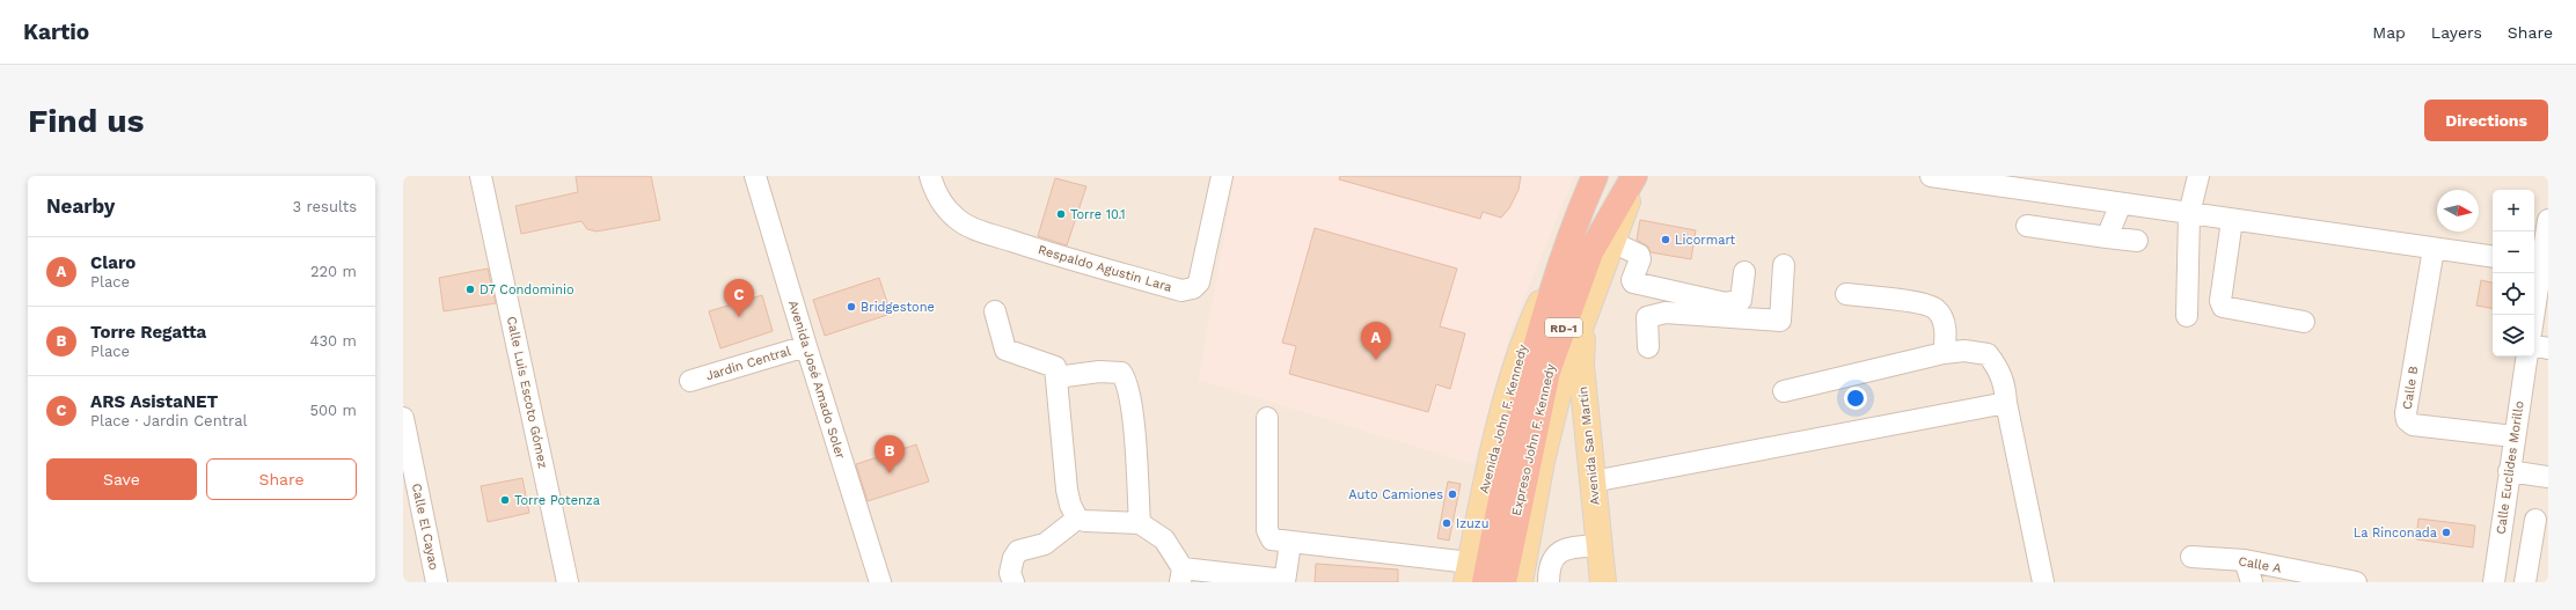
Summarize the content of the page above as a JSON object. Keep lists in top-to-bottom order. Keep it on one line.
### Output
{"streets":{"highway":["RD-1","Expreso John F. Kennedy"],"main road":["Avenida John F. Kennedy","Avenida San Martín"],"street":["Respaldo Agustin Lara","Jardin Central","Avenida José Amado Soler","Calle B","Calle Luis Escoto Gómez","Calle Euclides Morillo","Calle El Cayao","Calle A"]},"crossings":[["RD-1","Expreso John F. Kennedy"],["RD-1","Avenida San Martín"],["Jardin Central","Avenida José Amado Soler"],["Calle B","Calle Euclides Morillo"],["Avenida John F. Kennedy","Expreso John F. Kennedy"]],"places":["Torre 10.1","Licormart","D7 Condominio","Bridgestone","Auto Camiones","Torre Potenza","Izuzu","La Rinconada"],"north":"right","page":{"header":"Kartio","nav":["Map","Layers","Share"],"buttons":["Directions",["Save","Share"]],"title":"Find us","heading":["Nearby","3 results"],"map_buttons":["+","−"],"list":[{"mark":"A","name":"Claro","note":"Place","value":"220 m"},{"mark":"B","name":"Torre Regatta","note":"Place","value":"430 m"},{"mark":"C","name":"ARS AsistaNET","note":"Place · Jardin Central","value":"500 m"}],"pins":["C","A","B"]}}
